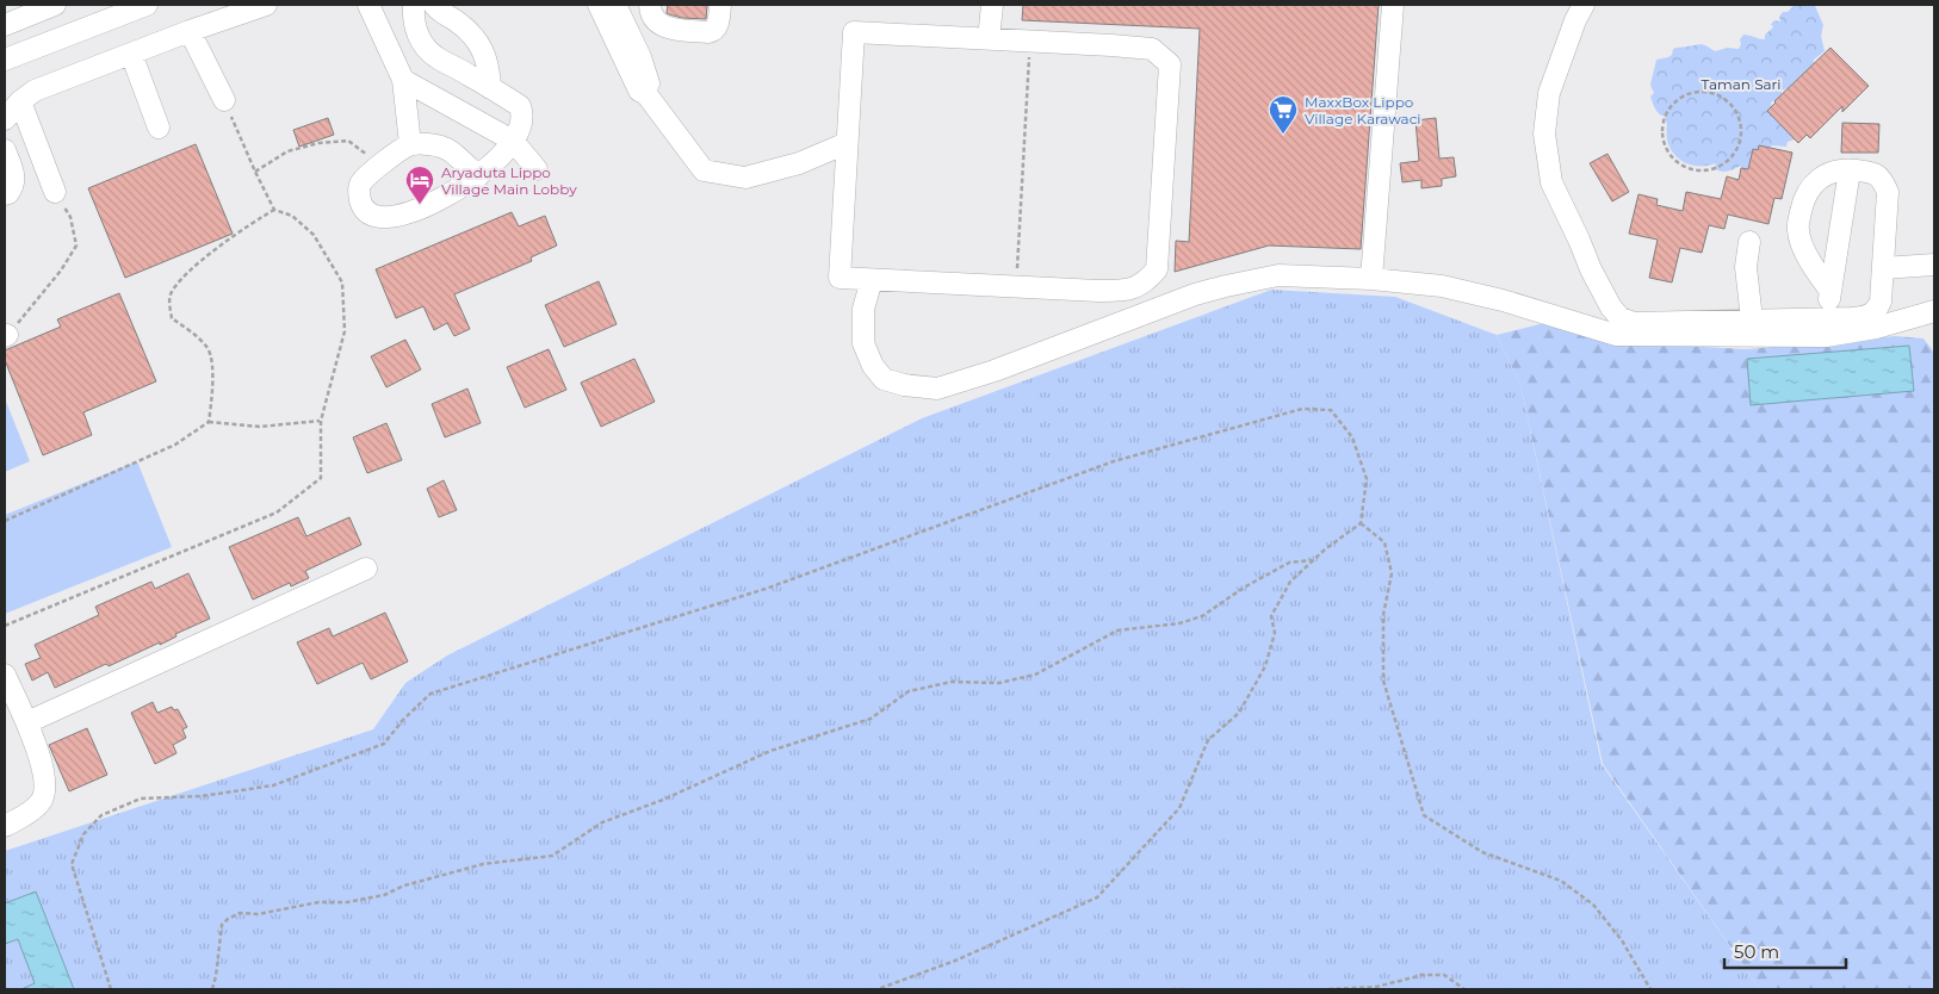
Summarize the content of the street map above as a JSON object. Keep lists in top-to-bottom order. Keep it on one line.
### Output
{"parks":["Taman Sari"],"places":{"supermarket":["MaxxBox Lippo Village Karawaci"],"hotel":["Aryaduta Lippo Village Main Lobby"]},"scale_bar":"50 m"}
